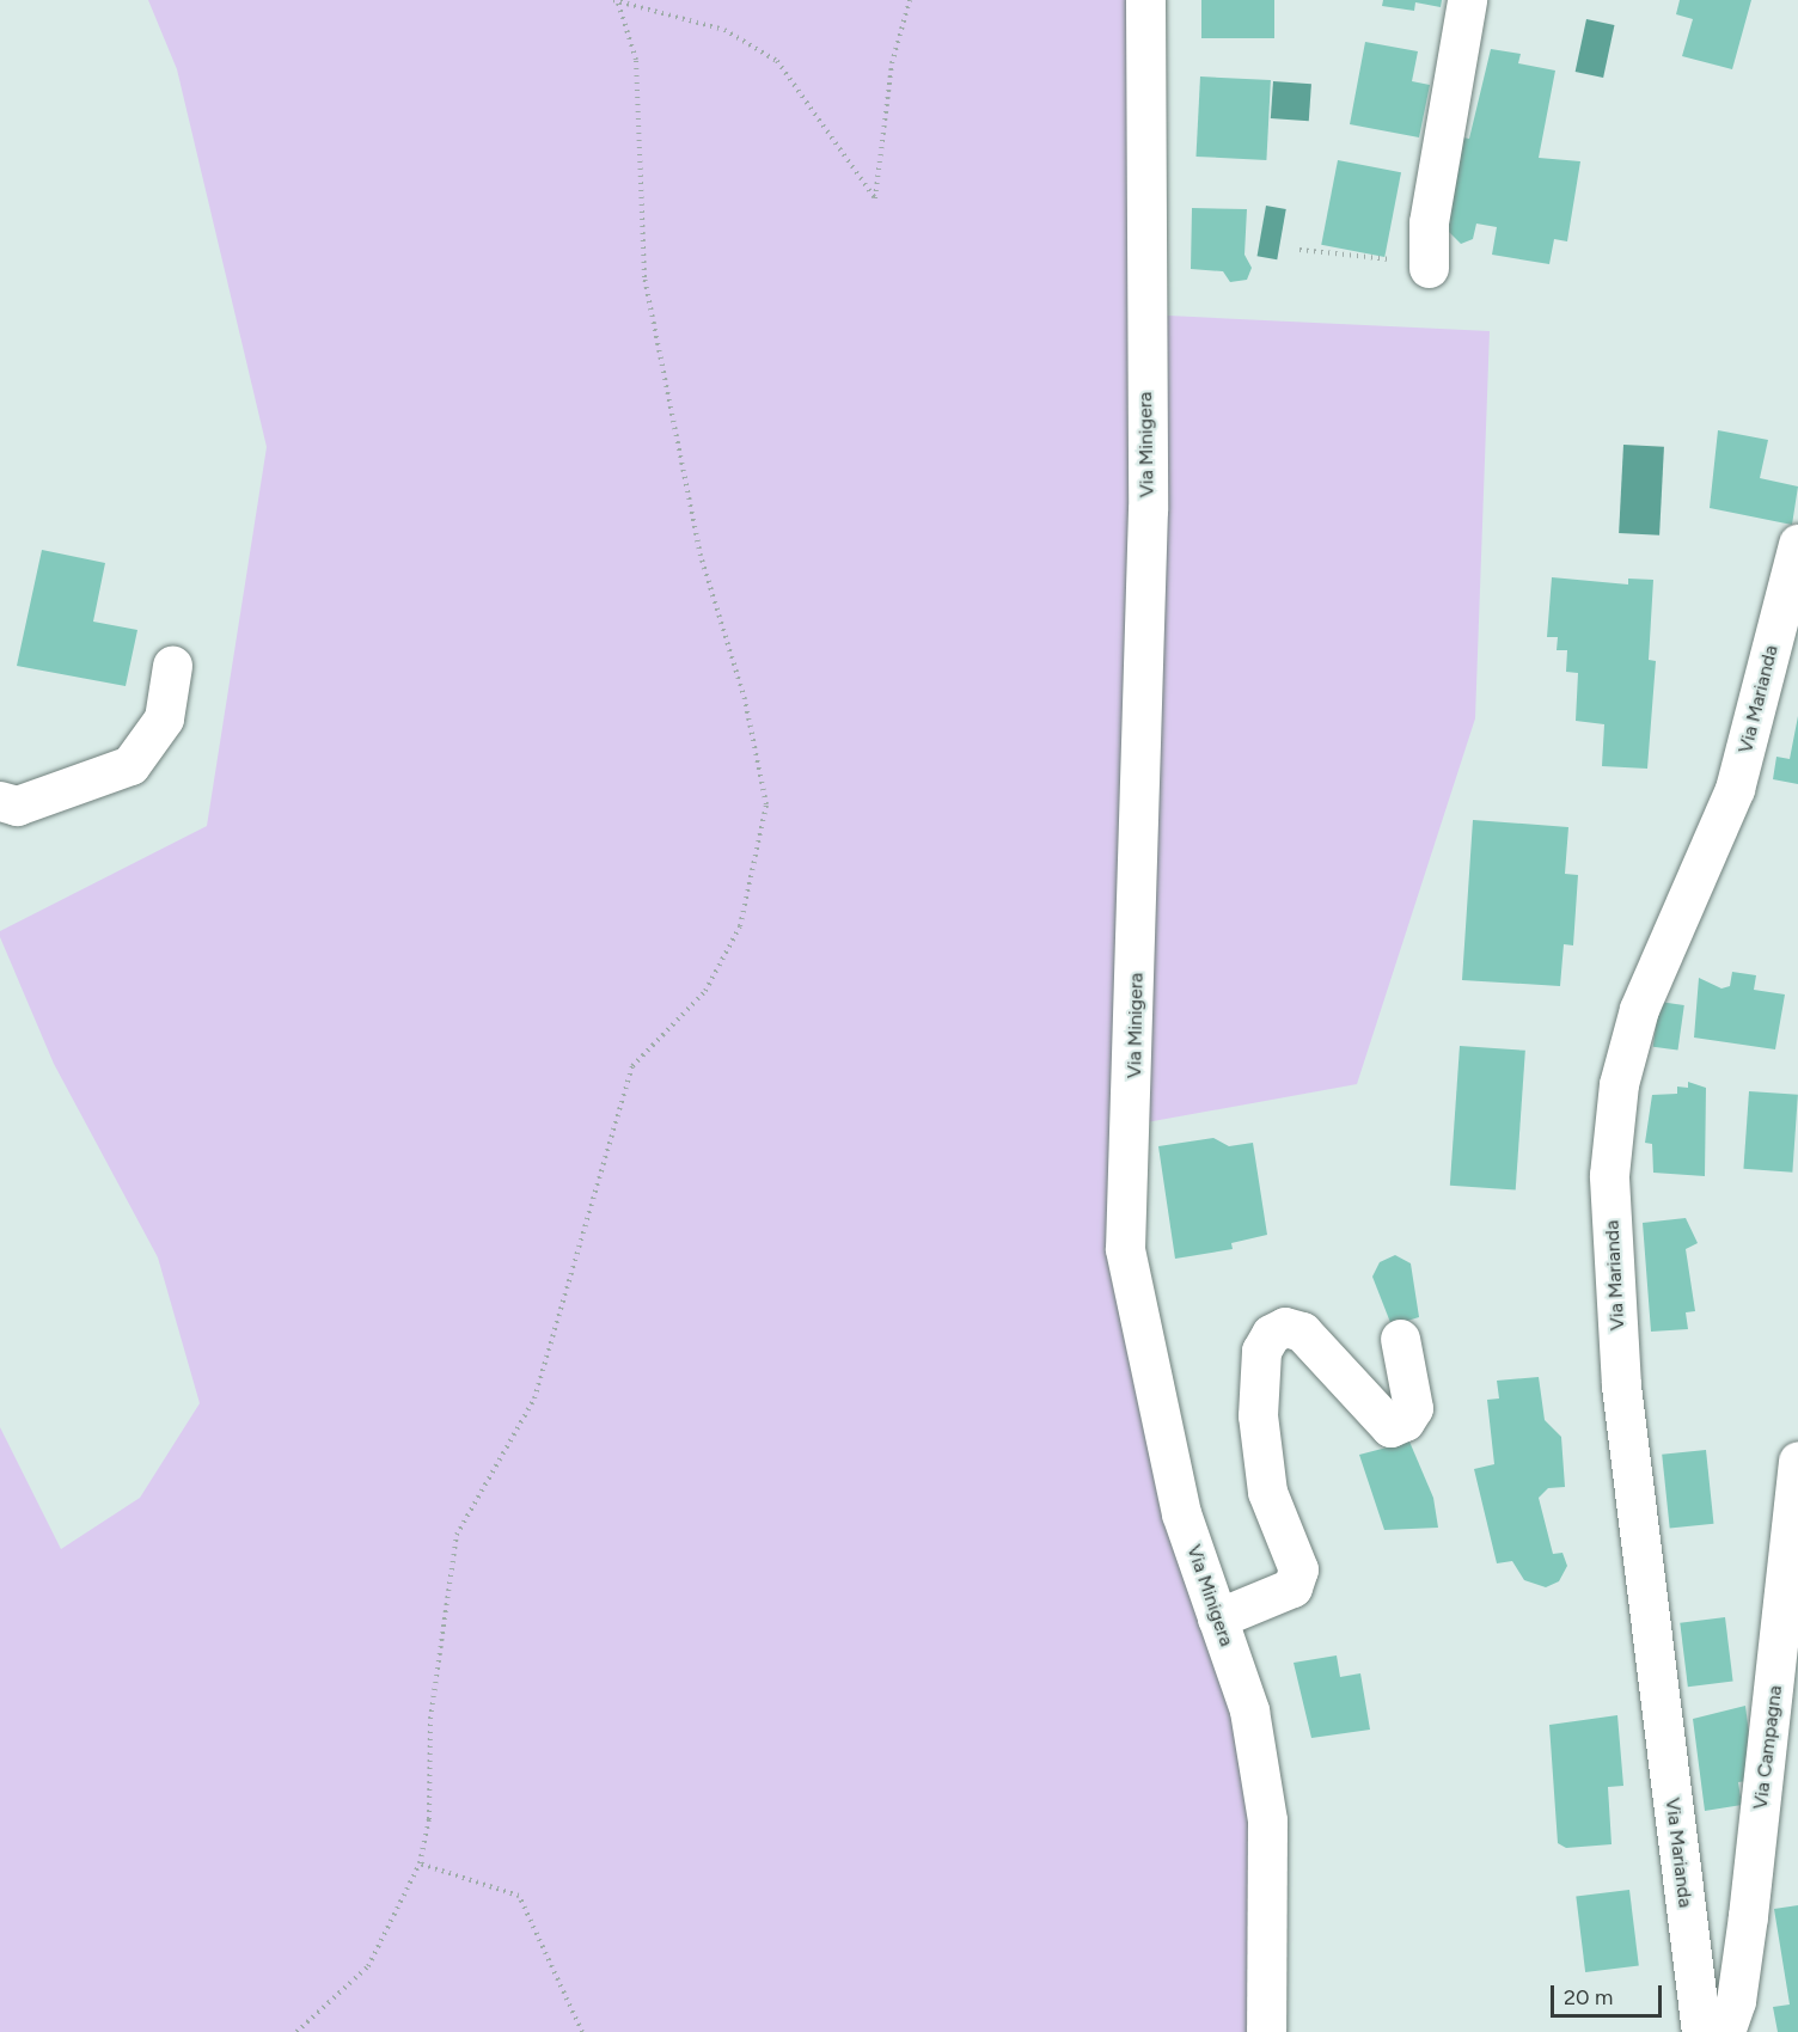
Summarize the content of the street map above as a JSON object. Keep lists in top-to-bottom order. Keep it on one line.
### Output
{"streets":{"street":["Via Minigera","Via Marianda","Via Campagna"]},"scale_bar":"20 m"}
